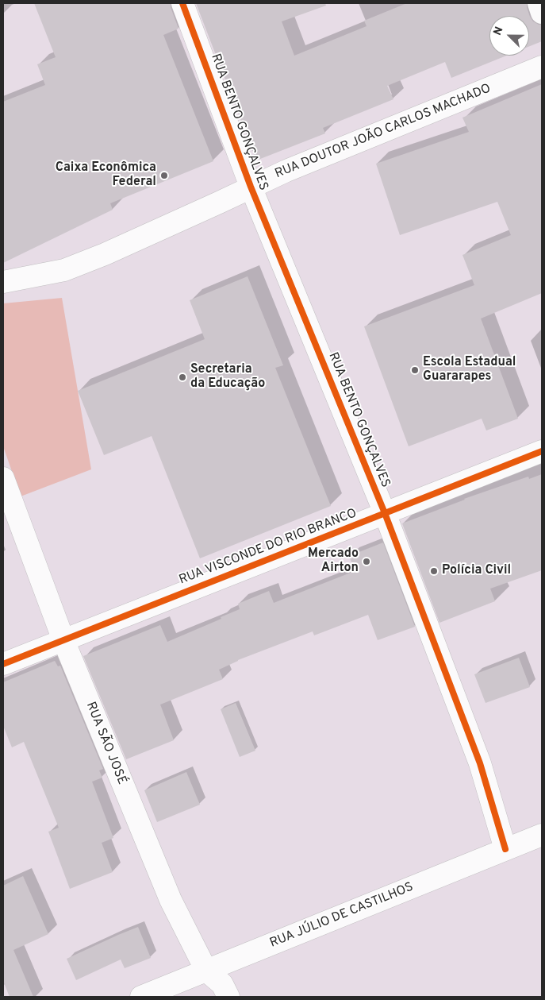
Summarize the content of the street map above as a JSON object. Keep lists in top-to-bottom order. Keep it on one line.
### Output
{"streets":{"street":["RUA BENTO GONÇALVES","RUA DOUTOR JOÃO CARLOS MACHADO","RUA VISCONDE DO RIO BRANCO","RUA SÃO JOSÉ","RUA JÚLIO DE CASTILHOS"]},"crossings":[["RUA BENTO GONÇALVES","RUA DOUTOR JOÃO CARLOS MACHADO"],["RUA BENTO GONÇALVES","RUA VISCONDE DO RIO BRANCO"],["RUA BENTO GONÇALVES","RUA JÚLIO DE CASTILHOS"],["RUA VISCONDE DO RIO BRANCO","RUA SÃO JOSÉ"],["RUA SÃO JOSÉ","RUA JÚLIO DE CASTILHOS"]],"places":["Caixa Econômica Federal","Escola Estadual Guararapes","Secretaria da Educação","Mercado Airton","Polícia Civil"],"north":"top left"}
